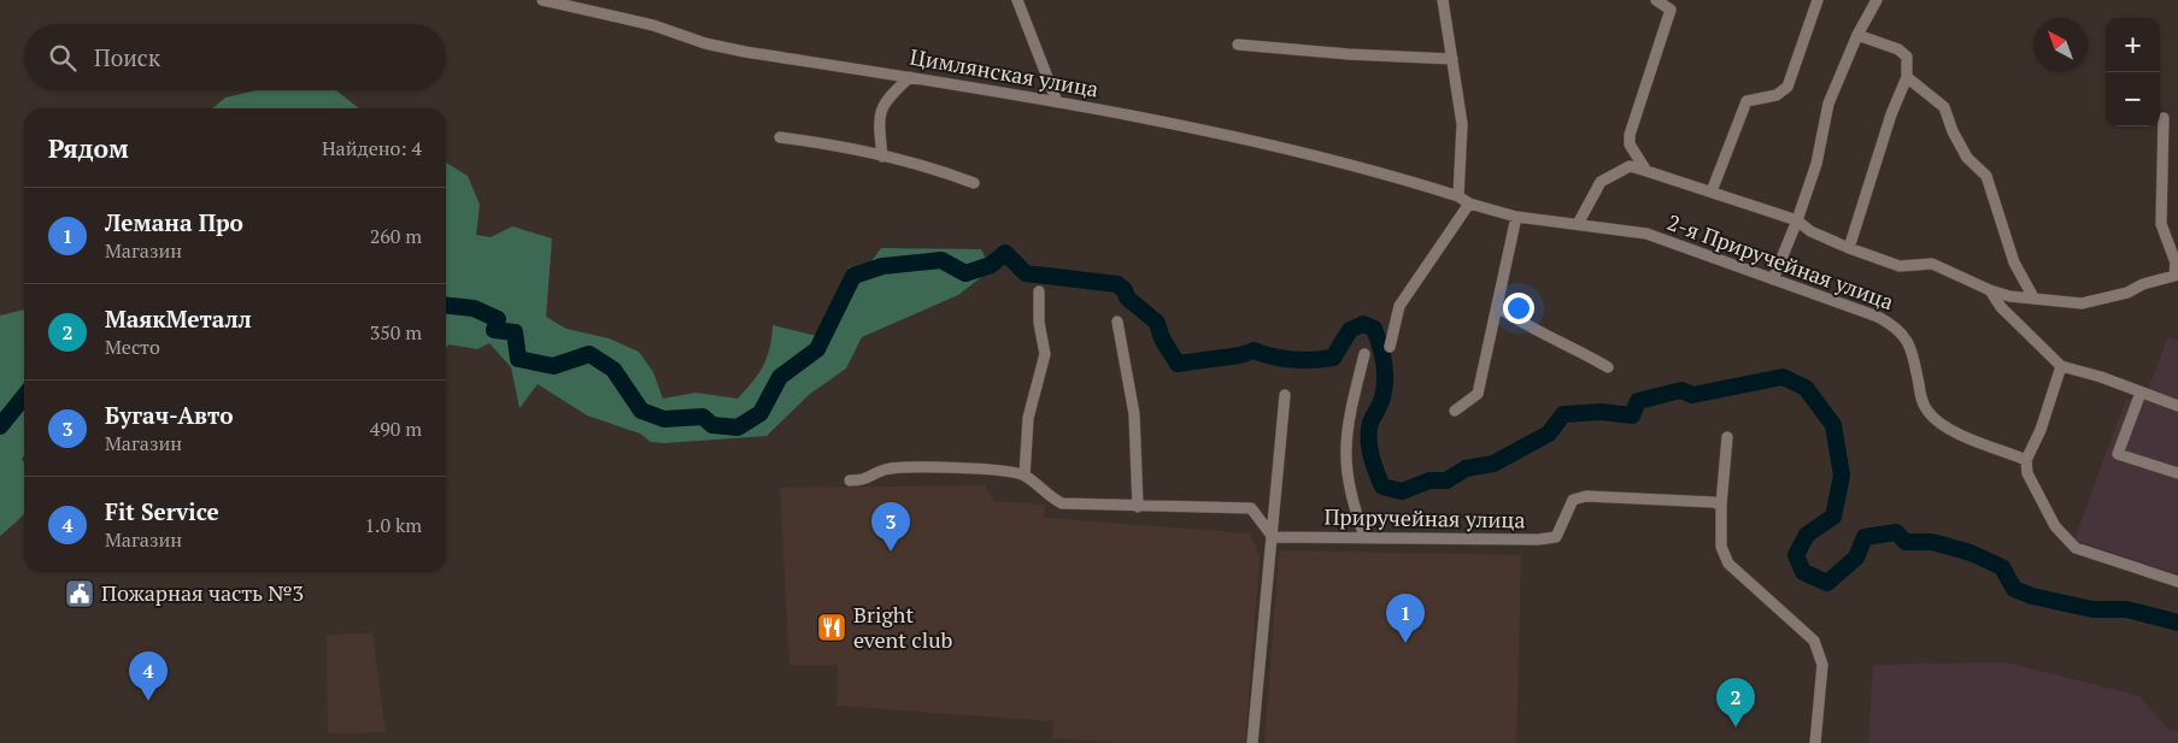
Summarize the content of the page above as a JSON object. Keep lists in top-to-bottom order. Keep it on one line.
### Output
{"streets":{"street":["Цимлянская улица","2-я Приручейная улица","Приручейная улица"]},"crossings":[["Цимлянская улица","2-я Приручейная улица"]],"places":{"public building":["Пожарная часть №3"],"restaurant":["Bright event club"]},"north":"top left","page":{"map_buttons":["+","−"],"search":"Поиск","heading":["Рядом","Найдено: 4"],"list":[{"mark":"1","name":"Лемана Про","note":"Магазин","value":"260 m"},{"mark":"2","name":"МаякМеталл","note":"Место","value":"350 m"},{"mark":"3","name":"Бугач-Авто","note":"Магазин","value":"490 m"},{"mark":"4","name":"Fit Service","note":"Магазин","value":"1.0 km"}],"pins":["3","1","4","2"]}}
